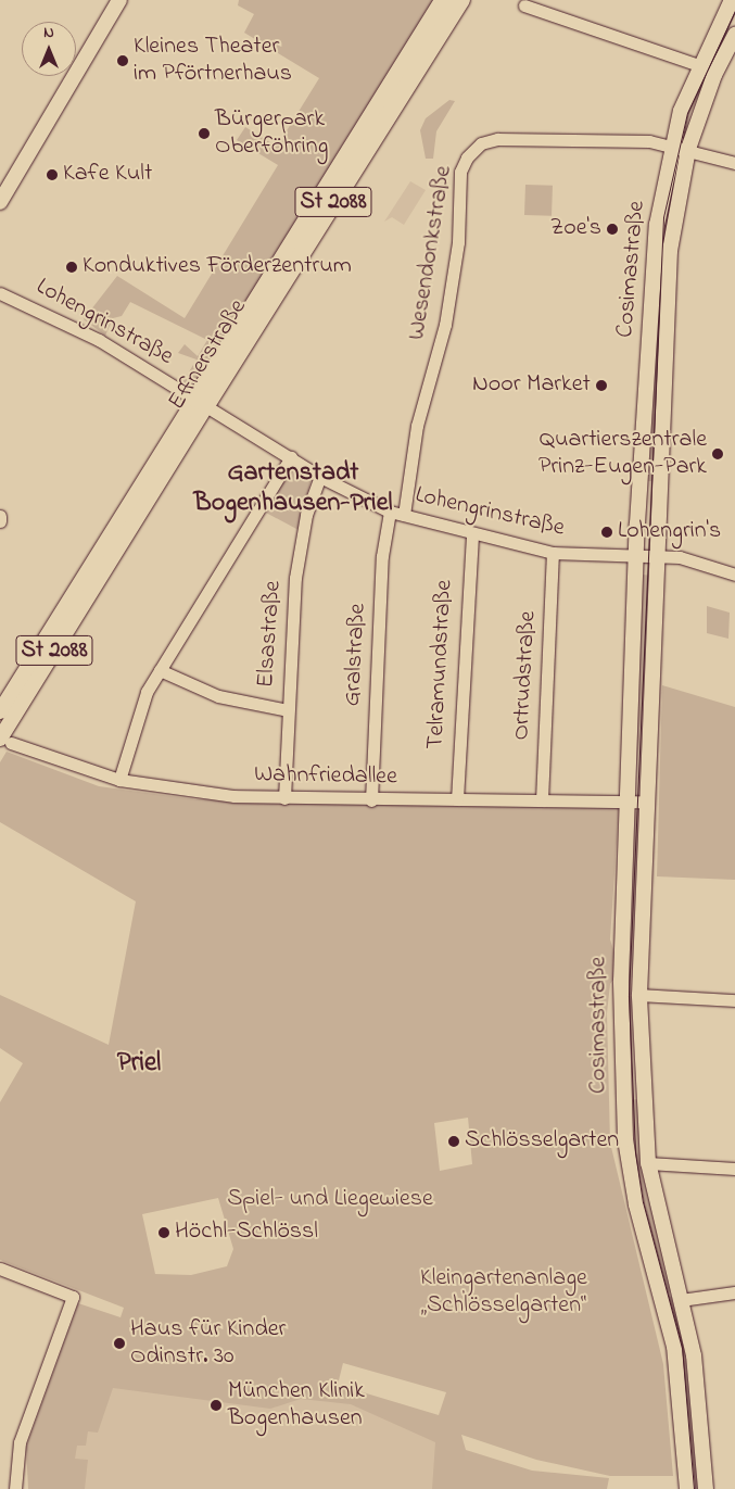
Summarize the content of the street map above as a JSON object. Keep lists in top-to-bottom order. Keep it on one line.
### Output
{"streets":{"highway":["St 2088","Effnerstraße"],"main road":["Cosimastraße"],"street":["Wesendonkstraße","Lohengrinstraße","Elsastraße","Gralstraße","Telramundstraße","Ortrudstraße","Wahnfriedallee"]},"crossings":[["Wesendonkstraße","Cosimastraße"],["Wesendonkstraße","Lohengrinstraße"],["Cosimastraße","Lohengrinstraße"],["Cosimastraße","Wahnfriedallee"],["Lohengrinstraße","Effnerstraße"],["Lohengrinstraße","Elsastraße"],["Lohengrinstraße","Gralstraße"],["Lohengrinstraße","Telramundstraße"],["Lohengrinstraße","Ortrudstraße"],["Effnerstraße","Wahnfriedallee"],["Elsastraße","Wahnfriedallee"],["Gralstraße","Wahnfriedallee"],["Telramundstraße","Wahnfriedallee"],["Ortrudstraße","Wahnfriedallee"]],"districts":["Gartenstadt Bogenhausen-Priel","Priel"],"parks":["Spiel- und Liegewiese","Kleingartenanlage „Schlösselgarten“"],"places":["Kleines Theater im Pförtnerhaus","Bürgerpark Oberföhring","Kafe Kult","Zoe's","Konduktives Förderzentrum","Noor Market","Quartierszentrale Prinz-Eugen-Park","Lohengrin's","Schlösselgarten","Höchl-Schlössl","Haus für Kinder Odinstr. 30","München Klinik Bogenhausen"],"north":"top"}
